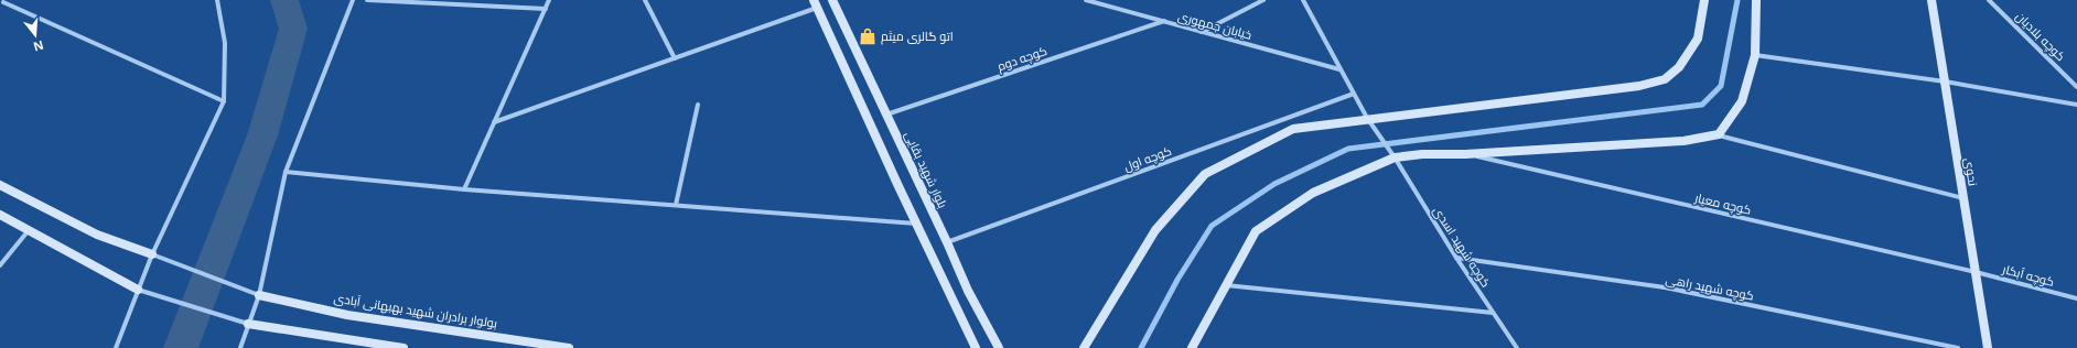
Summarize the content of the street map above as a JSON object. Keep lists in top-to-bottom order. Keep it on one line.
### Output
{"streets":{"main road":["بلوار شهید بقایی","نحوی","بولوار برادران شهید بهبهانی آبادی"],"street":["خیابان جمهوری","کوچه بلادیان","کوچه دوم","کوچه اول","کوچه معیار","کوچه شهید اسدی","کوچه آبکار","کوچه شهید راهی"]},"crossings":[["خیابان جمهوری","کوچه دوم"],["خیابان جمهوری","کوچه شهید اسدی"],["کوچه دوم","بلوار شهید بقایی"],["کوچه اول","بلوار شهید بقایی"],["کوچه اول","کوچه شهید اسدی"],["نحوی","کوچه معیار"],["نحوی","کوچه آبکار"],["کوچه معیار","کوچه آبکار"],["کوچه شهید اسدی","کوچه شهید راهی"]],"places":{"shop":["اتو گالری میثم"]},"north":"bottom"}
